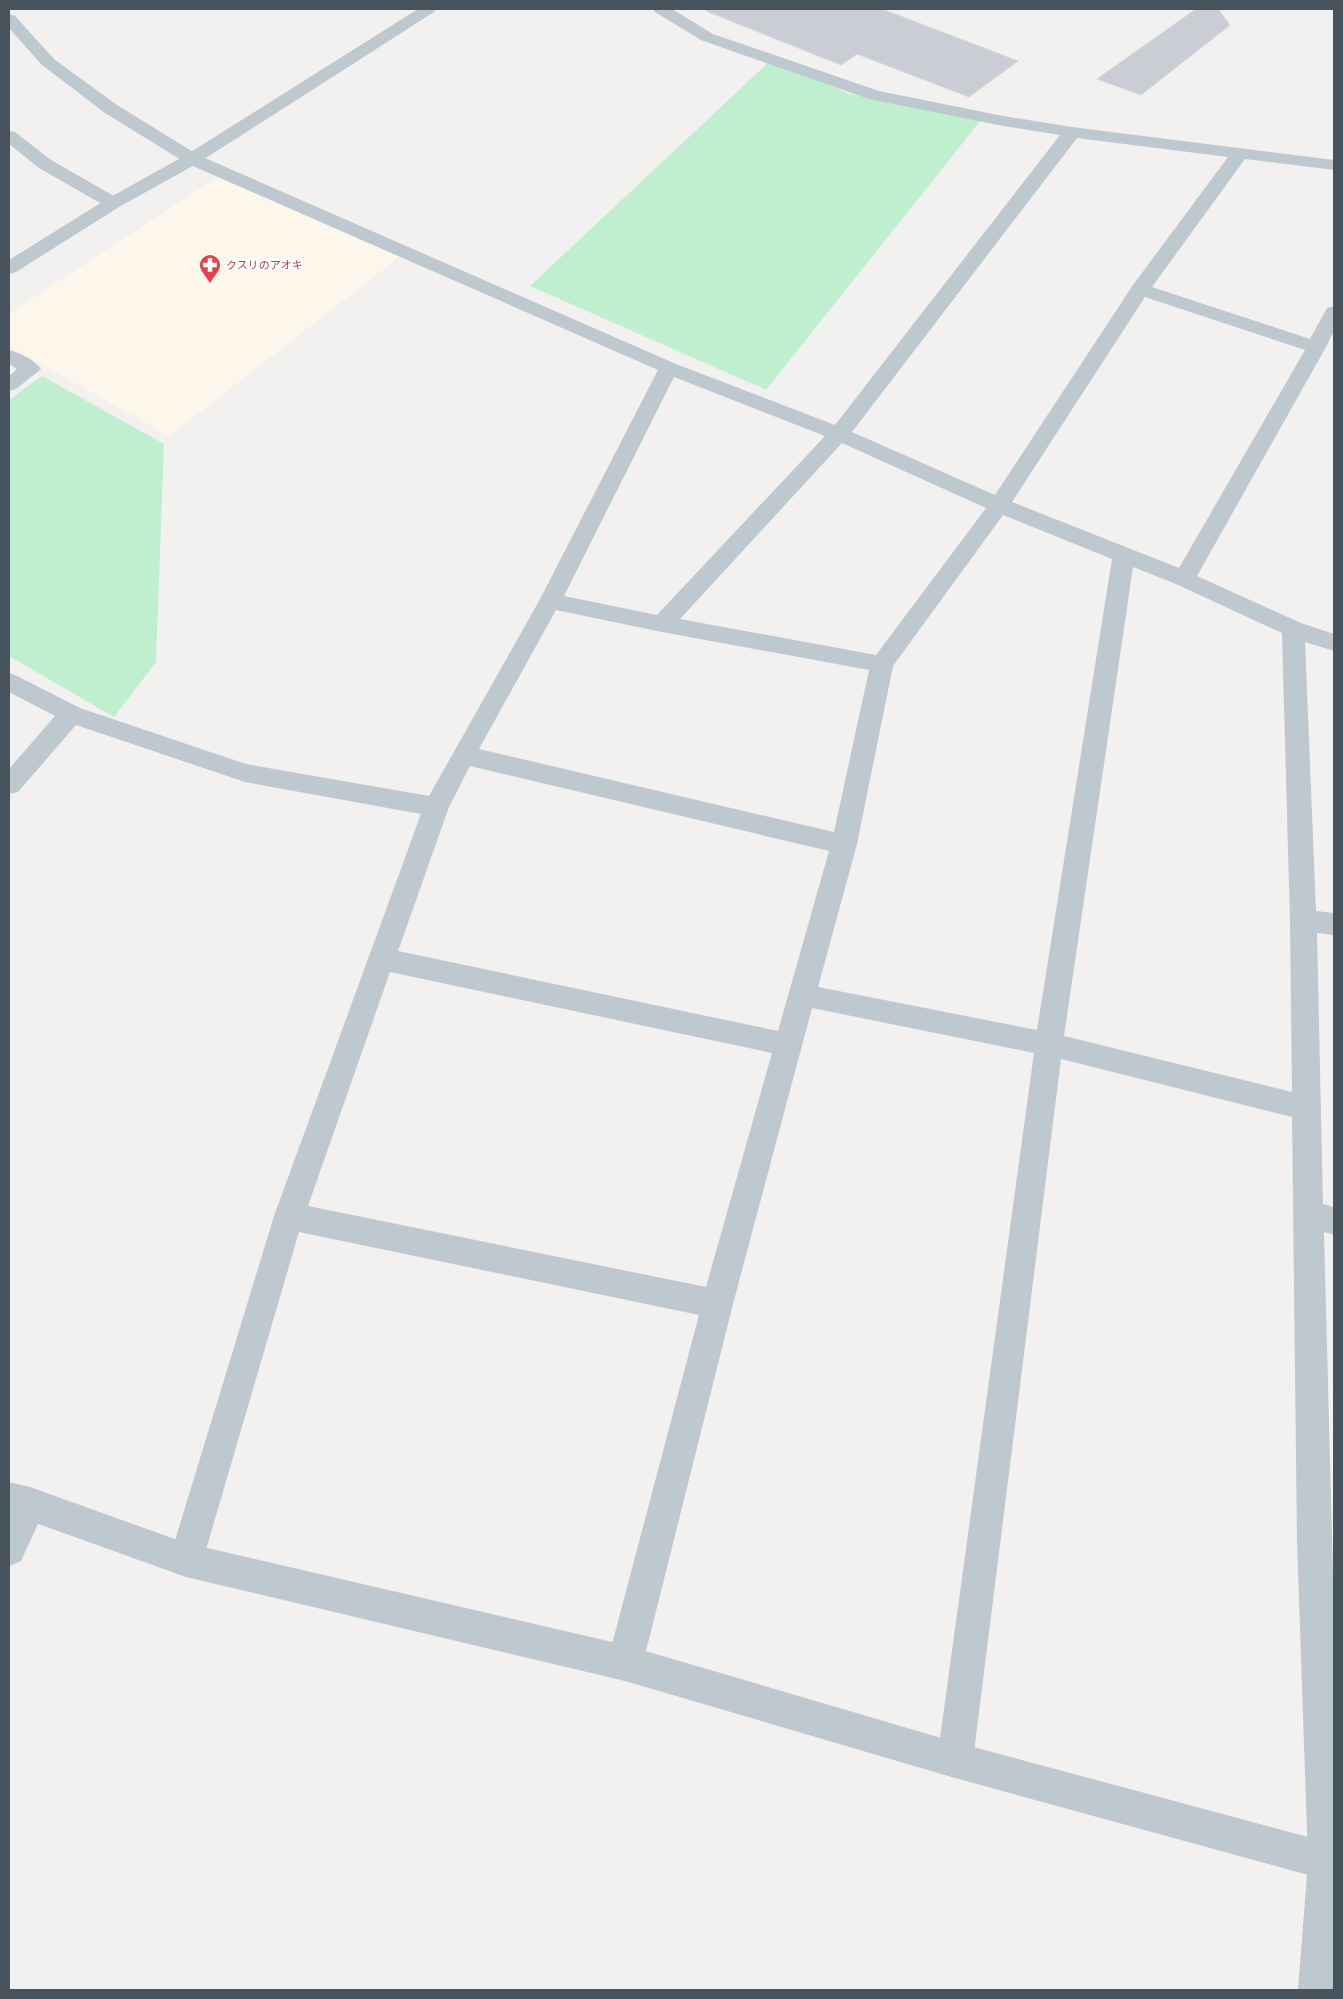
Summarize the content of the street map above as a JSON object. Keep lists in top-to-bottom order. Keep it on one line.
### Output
{"places":{"pharmacy":["クスリのアオキ"]}}
